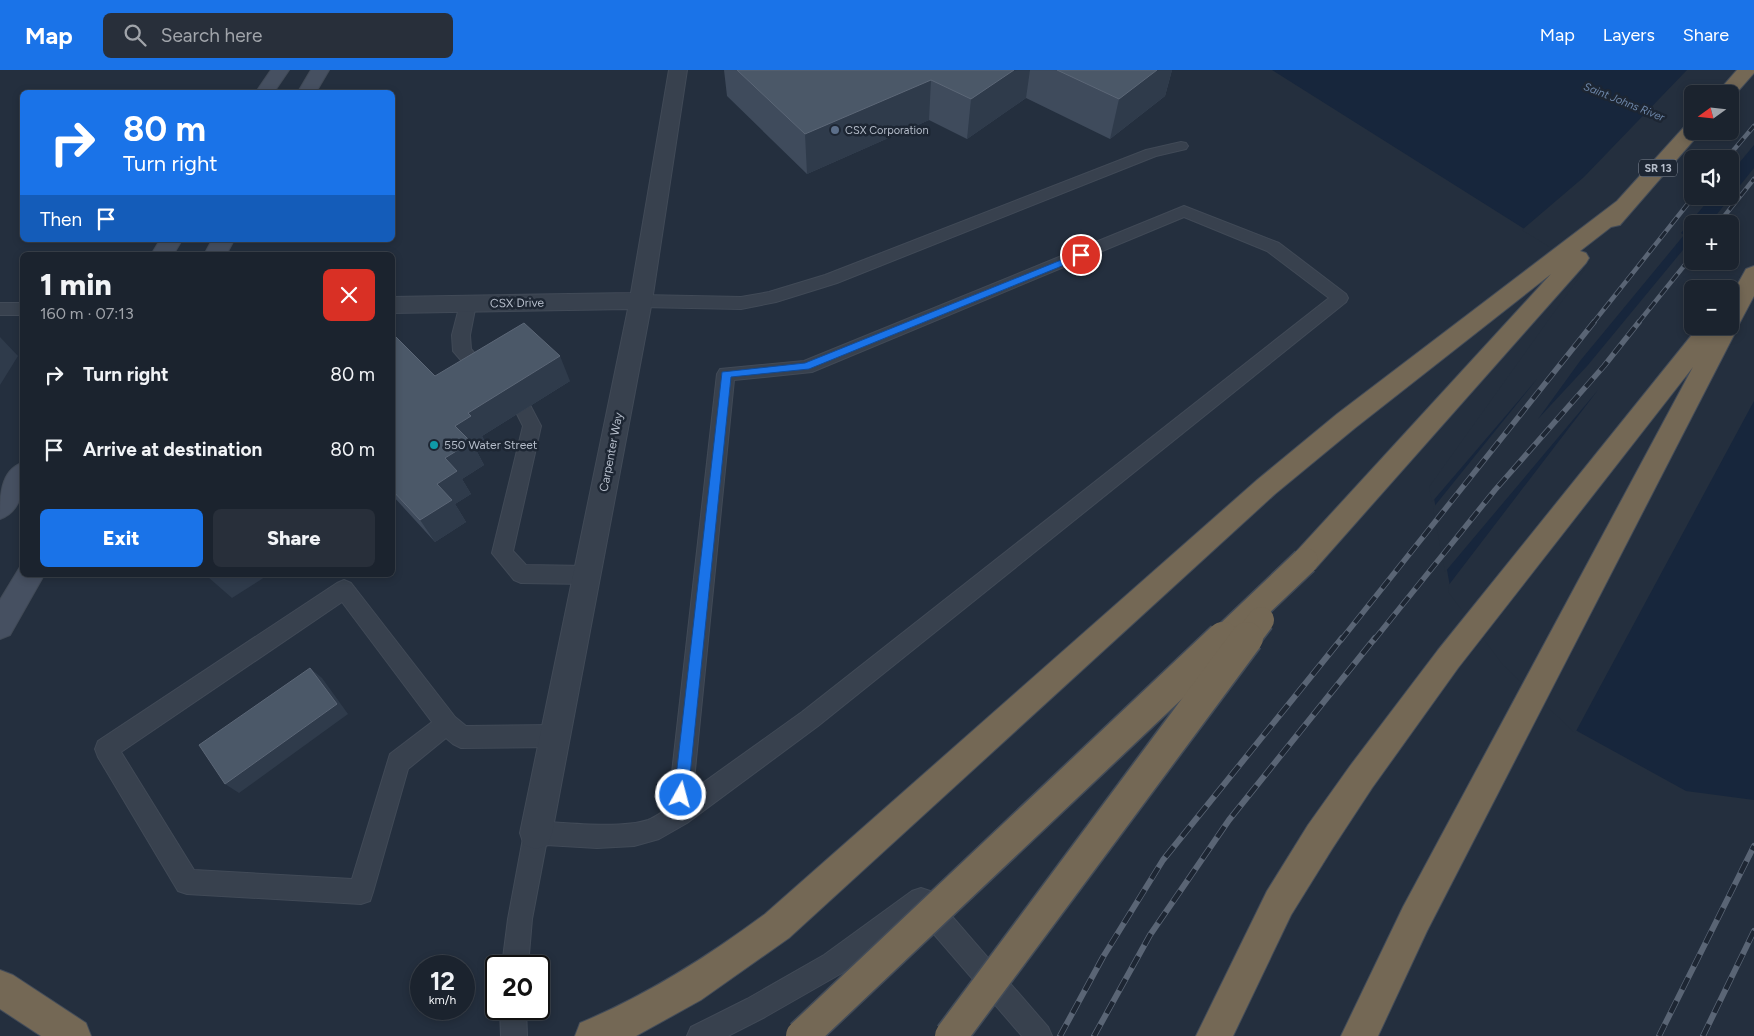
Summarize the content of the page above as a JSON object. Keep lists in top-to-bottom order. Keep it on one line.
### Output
{"streets":{"highway":["SR 13"],"street":["CSX Drive","Carpenter Way"]},"crossings":[["CSX Drive","Carpenter Way"]],"water":["Saint Johns River"],"places":["CSX Corporation","550 Water Street"],"north":"left","page":{"header":"Map","search":"Search here","nav":["Map","Layers","Share"],"map_buttons":["+","−"],"turn":["80 m","Turn right"],"then":"Then","heading":["1 min","160 m · 07:13"],"list":[{"name":"Turn right","value":"80 m"},{"name":"Arrive at destination","value":"80 m"}],"buttons":["Exit","Share"],"speed":"12 km/h","limit":"20"}}
